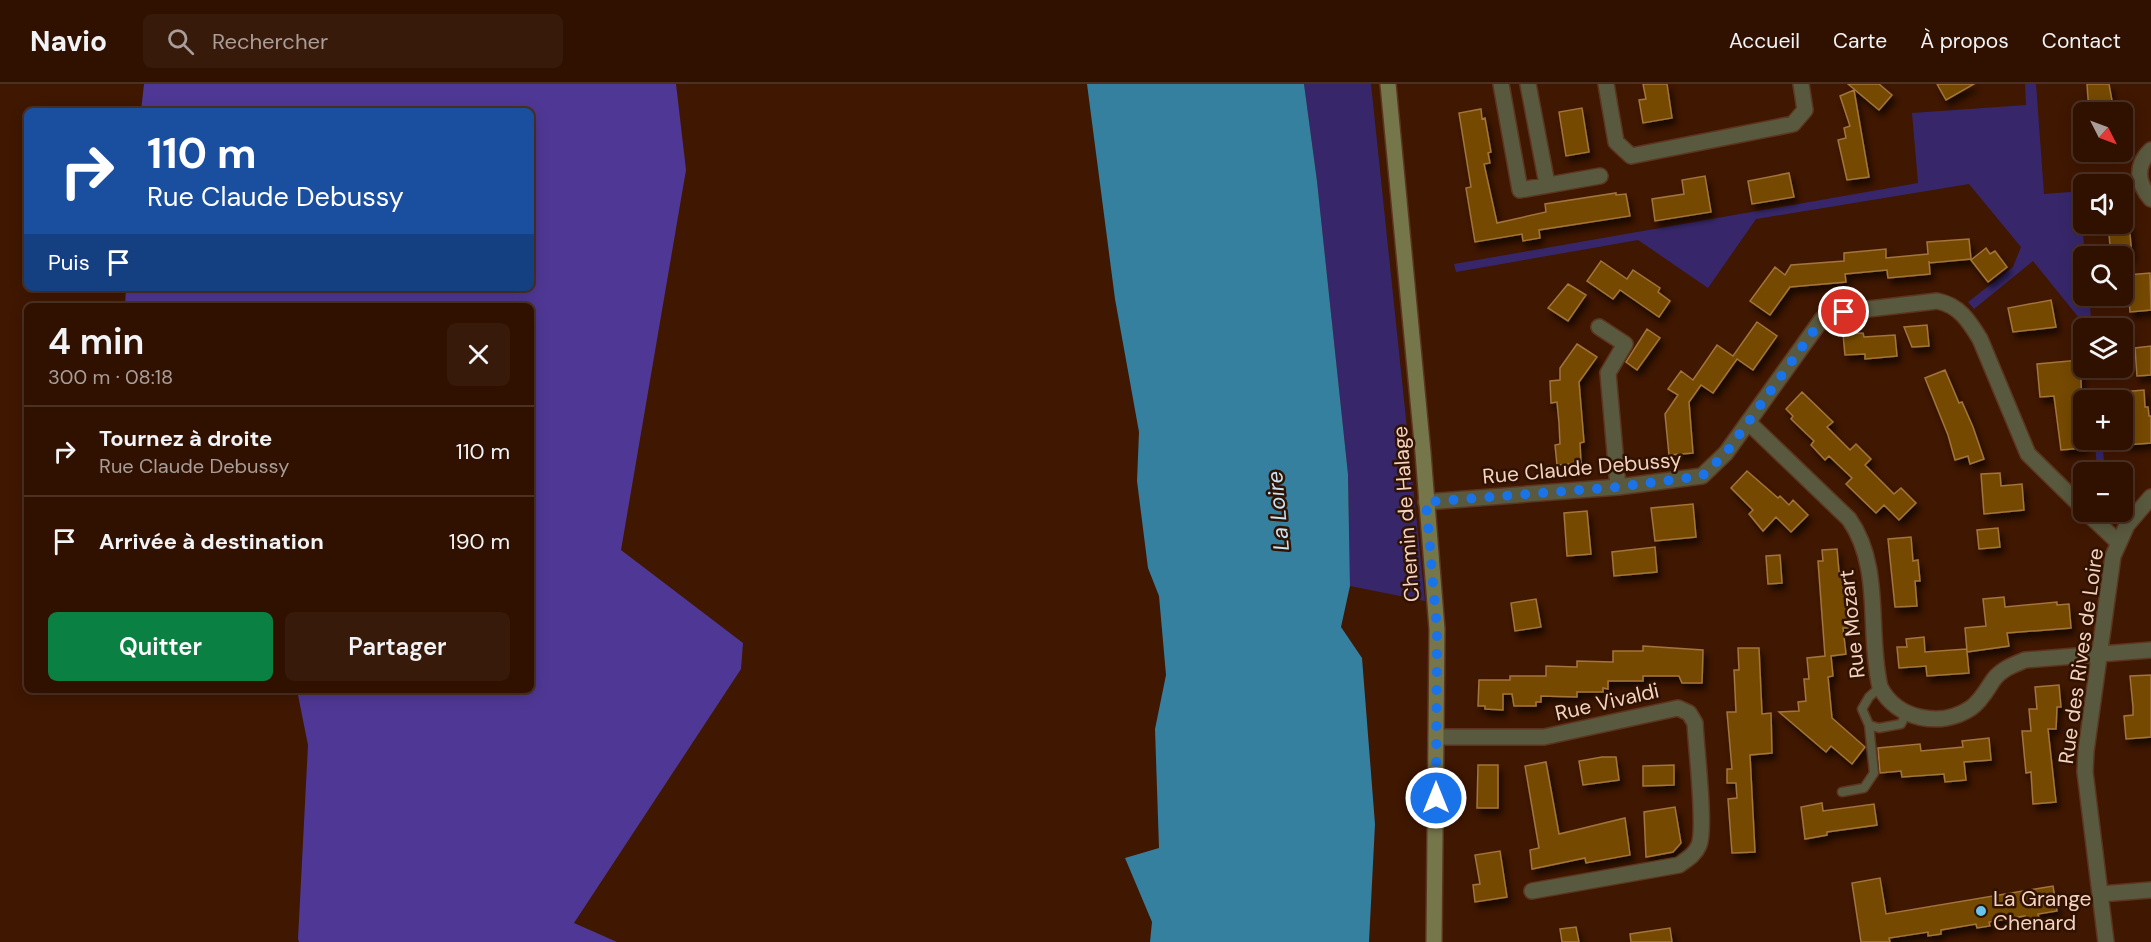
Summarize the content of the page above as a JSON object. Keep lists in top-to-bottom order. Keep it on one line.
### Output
{"streets":{"main road":["Chemin de Halage"],"street":["Rue Claude Debussy","Rue Mozart","Rue des Rives de Loire","Rue Vivaldi"]},"crossings":[["Rue Claude Debussy","Chemin de Halage"],["Rue Claude Debussy","Rue Mozart"],["Rue Claude Debussy","Rue des Rives de Loire"],["Chemin de Halage","Rue Vivaldi"]],"water":["La Loire"],"places":["La Grange Chenard"],"north":"bottom right","page":{"header":"Navio","search":"Rechercher","nav":["Accueil","Carte","À propos","Contact"],"map_buttons":["+","−"],"turn":["110 m","Rue Claude Debussy"],"then":"Puis","heading":["4 min","300 m · 08:18"],"list":[{"name":"Tournez à droite","note":"Rue Claude Debussy","value":"110 m"},{"name":"Arrivée à destination","value":"190 m"}],"buttons":["Quitter","Partager"]}}
